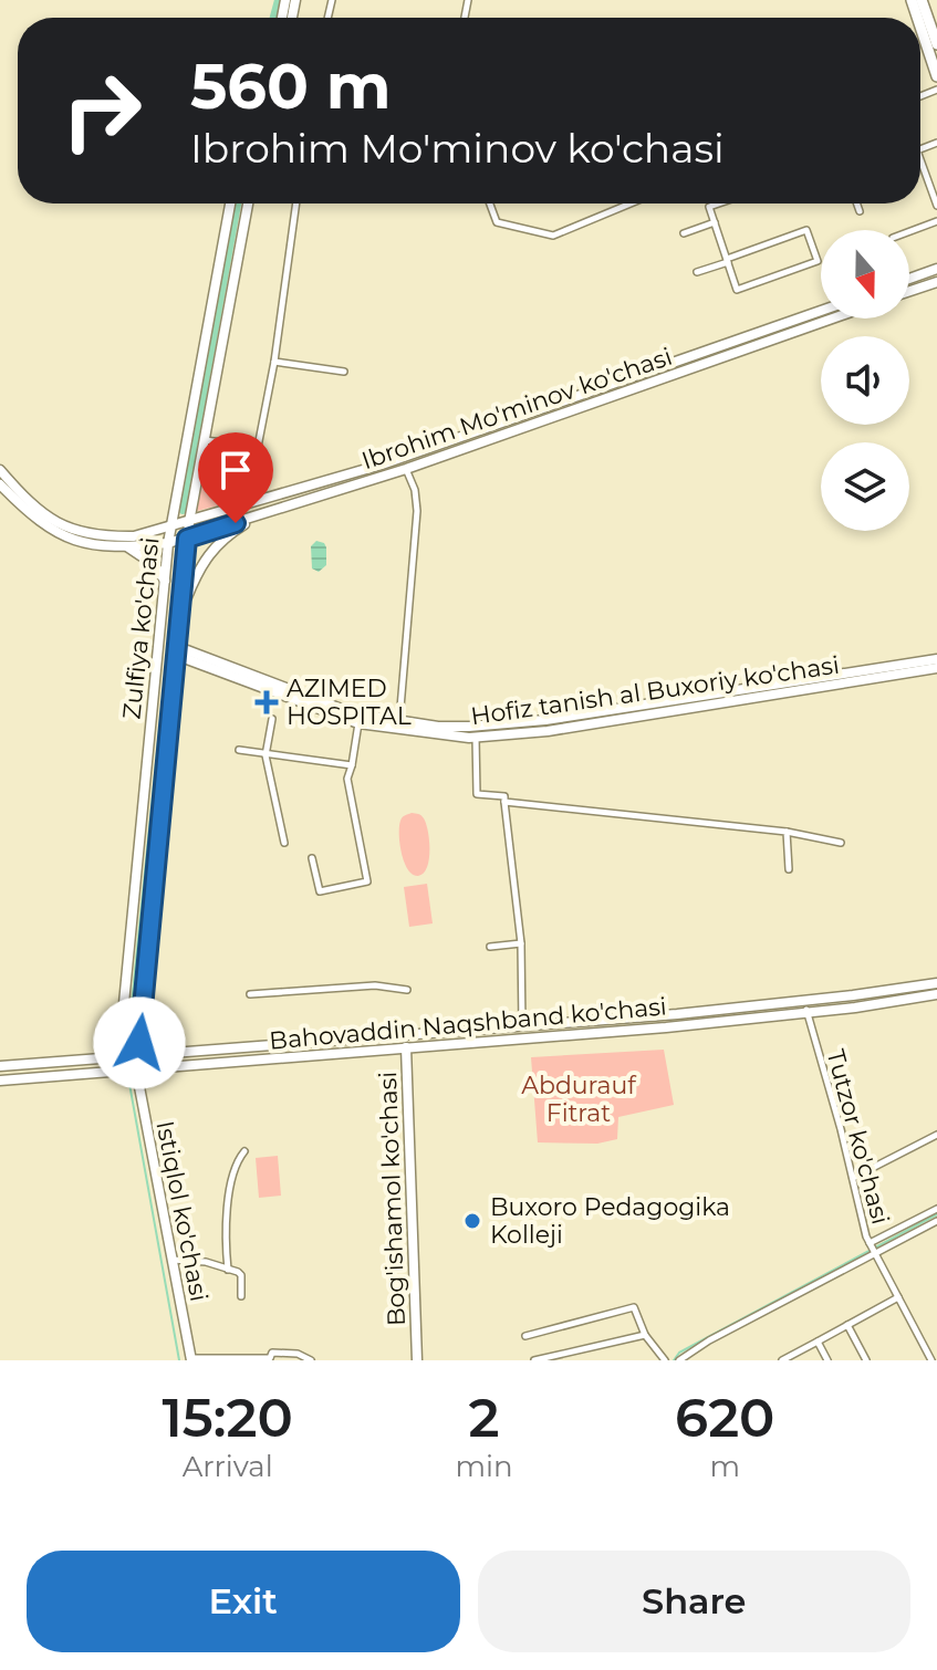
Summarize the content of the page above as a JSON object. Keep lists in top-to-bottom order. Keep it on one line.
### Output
{"streets":{"main road":["Ibrohim Mo'minov ko'chasi","Zulfiya ko'chasi","Hofiz tanish al Buxoriy ko'chasi","Bahovaddin Naqshband ko'chasi","Bog'ishamol ko'chasi","Istiqlol ko'chasi"],"street":["Tutzor ko'chasi"]},"crossings":[["Ibrohim Mo'minov ko'chasi","Zulfiya ko'chasi"],["Zulfiya ko'chasi","Hofiz tanish al Buxoriy ko'chasi"],["Zulfiya ko'chasi","Bahovaddin Naqshband ko'chasi"],["Zulfiya ko'chasi","Istiqlol ko'chasi"],["Bahovaddin Naqshband ko'chasi","Tutzor ko'chasi"],["Bahovaddin Naqshband ko'chasi","Bog'ishamol ko'chasi"],["Bahovaddin Naqshband ko'chasi","Istiqlol ko'chasi"]],"parks":["Abdurauf Fitrat"],"places":{"health":["AZIMED HOSPITAL"],"other":["Buxoro Pedagogika Kolleji"]},"north":"bottom","page":{"turn":["560 m","Ibrohim Mo'minov ko'chasi"],"eta":["15:20","Arrival","2","min","620","m"],"buttons":["Exit","Share"]}}
